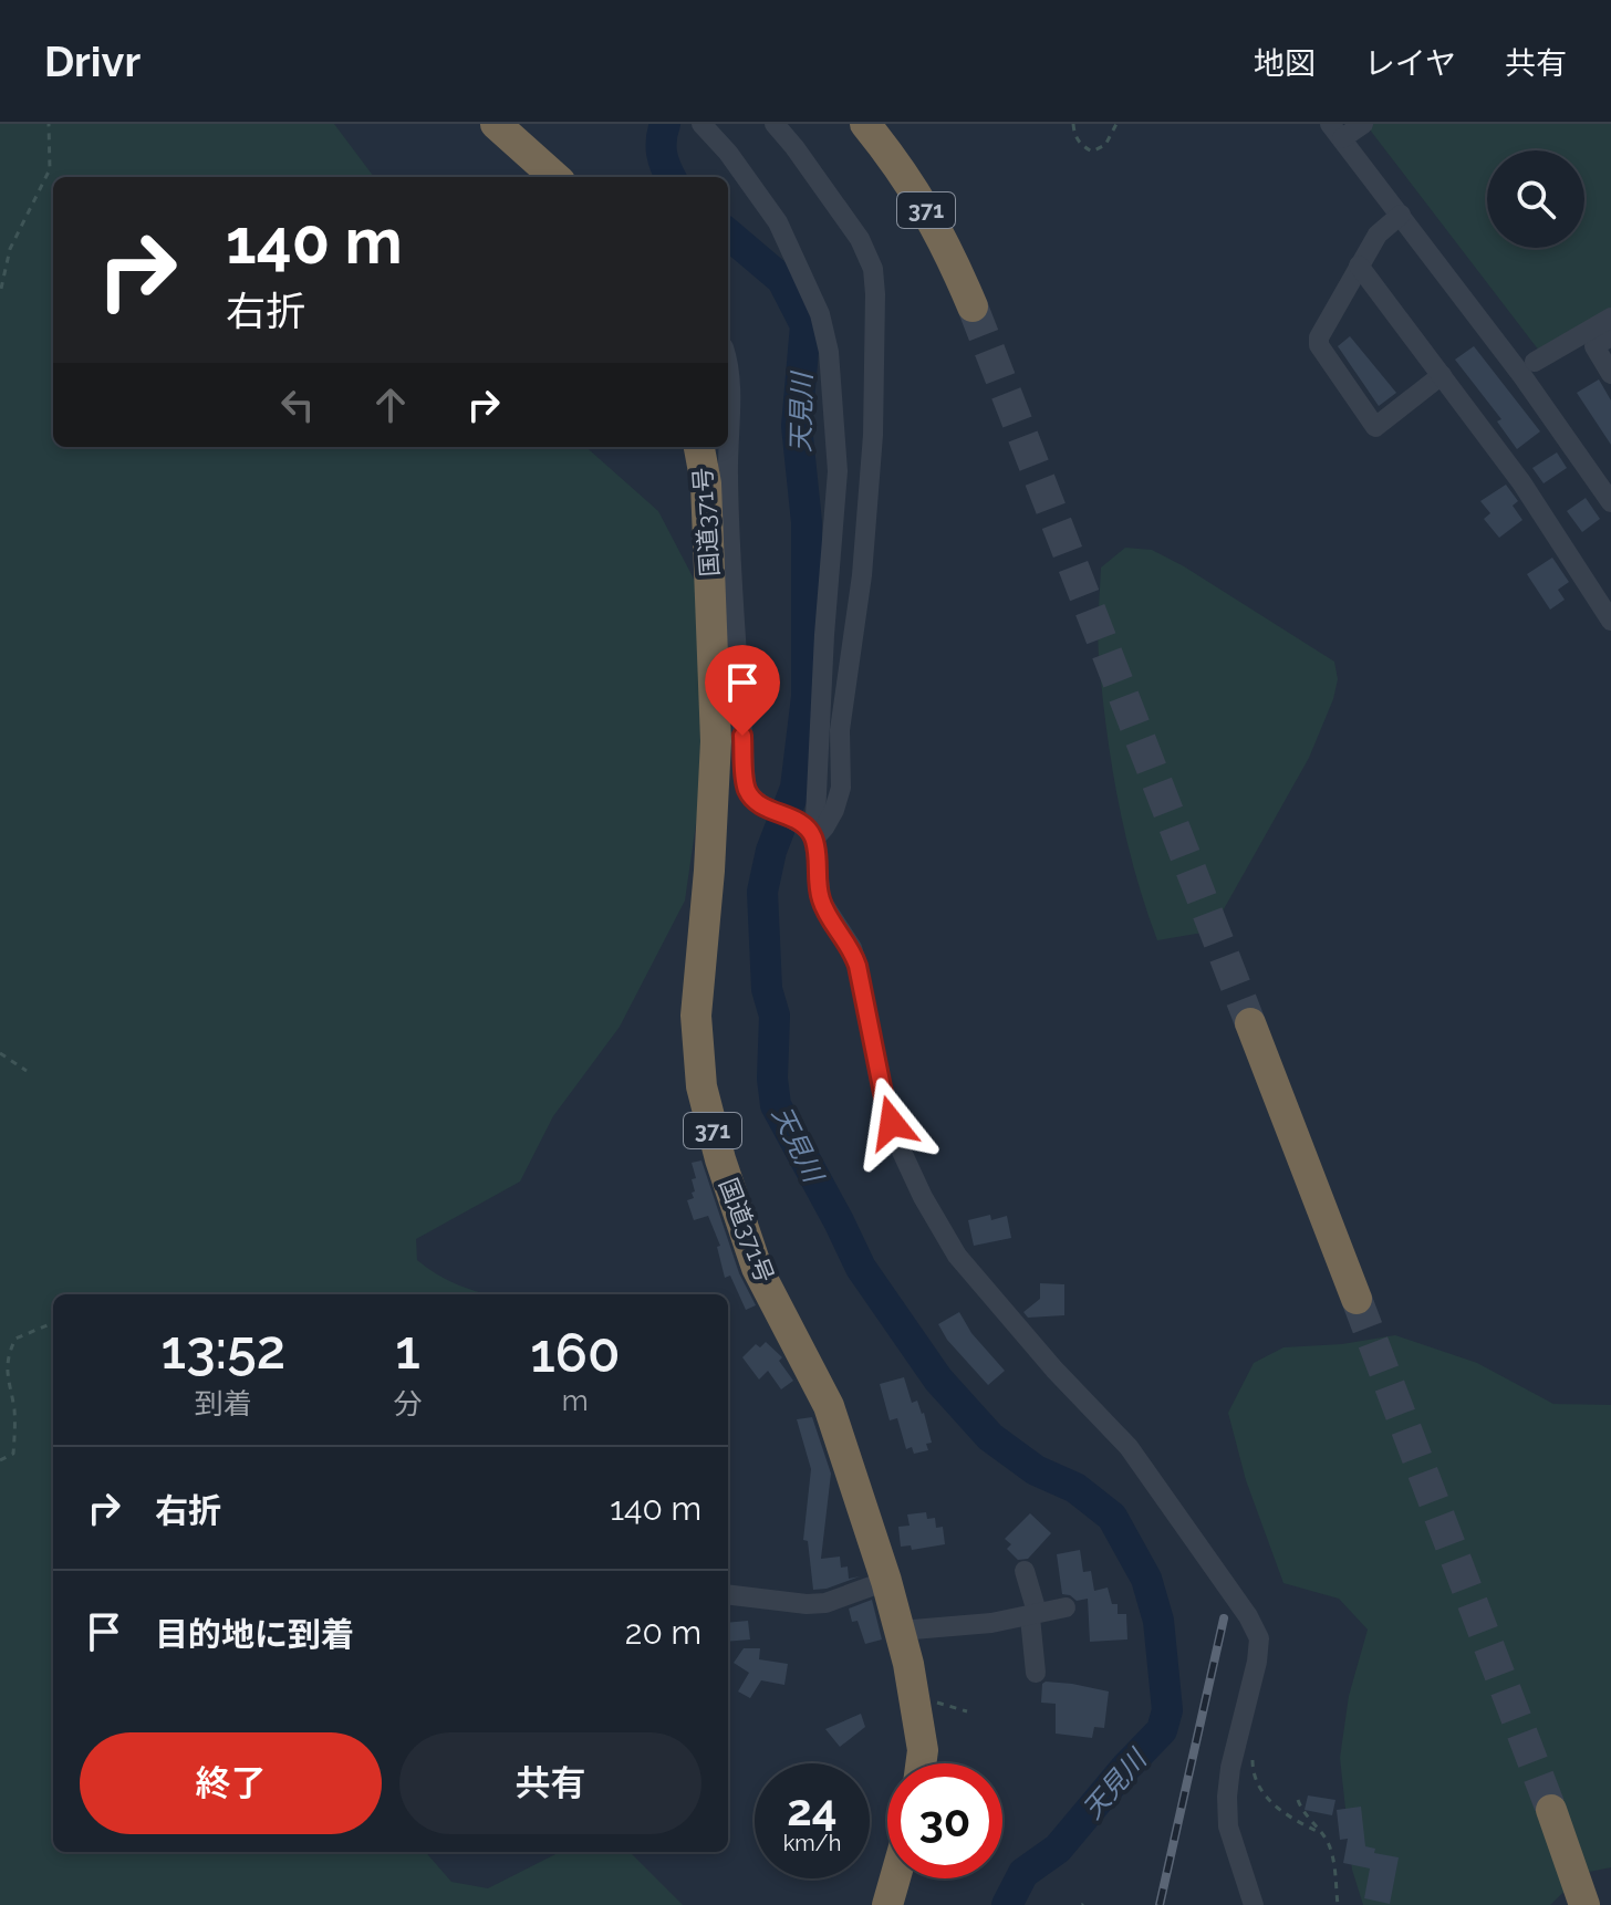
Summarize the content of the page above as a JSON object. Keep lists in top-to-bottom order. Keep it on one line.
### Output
{"streets":{"highway":["371","国道371号"]},"water":["天見川"],"page":{"header":"Drivr","nav":["地図","レイヤ","共有"],"turn":["140 m","右折"],"eta":["13:52","到着","1","分","160","m"],"list":[{"name":"右折","value":"140 m"},{"name":"目的地に到着","value":"20 m"}],"buttons":["終了","共有"],"speed":"24 km/h","limit":"30"}}
